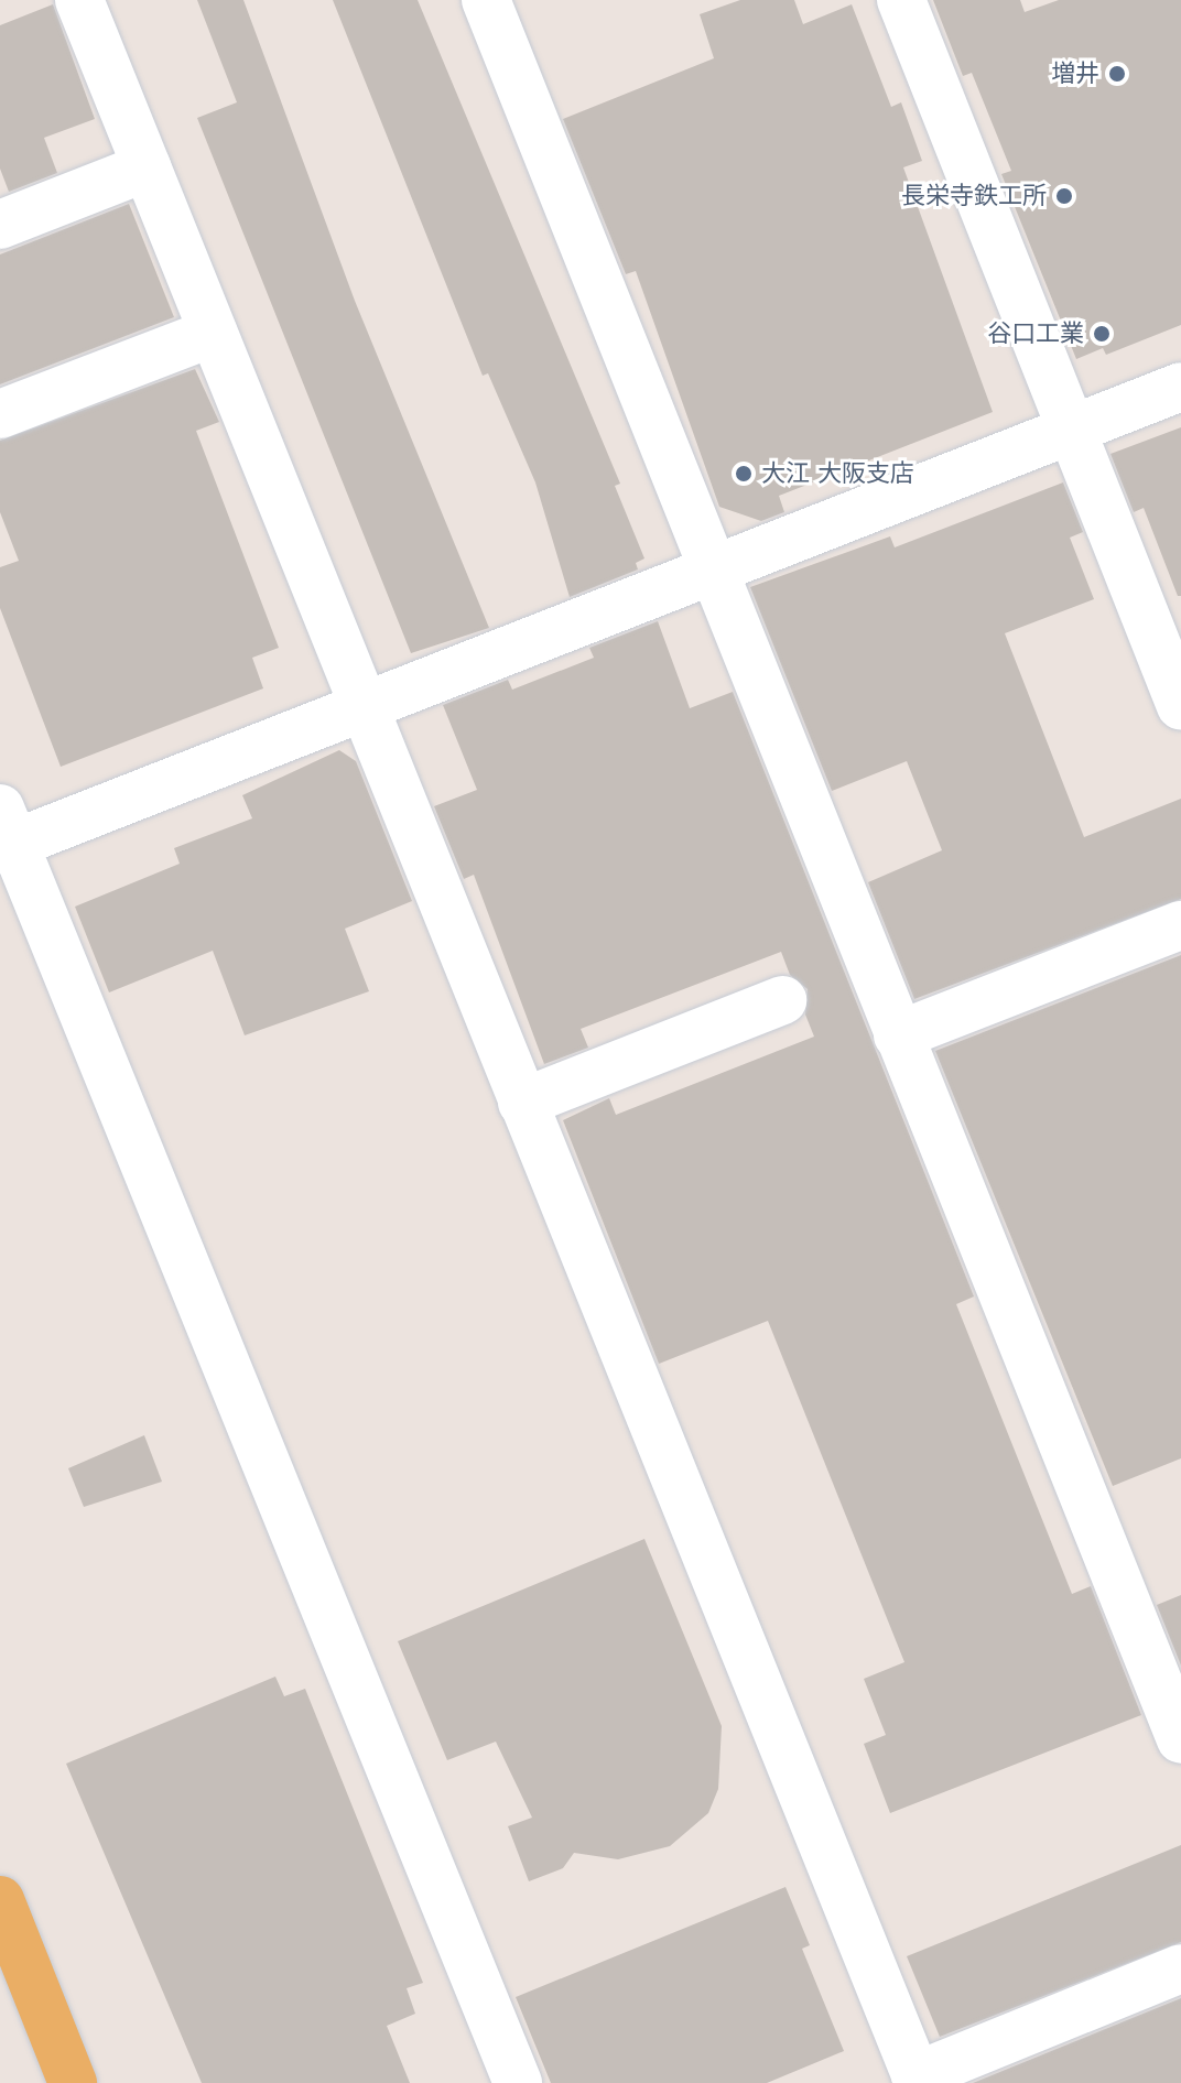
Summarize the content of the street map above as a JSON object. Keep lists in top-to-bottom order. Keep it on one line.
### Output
{"places":["増井","長栄寺鉄工所","谷口工業","大江 大阪支店"]}
